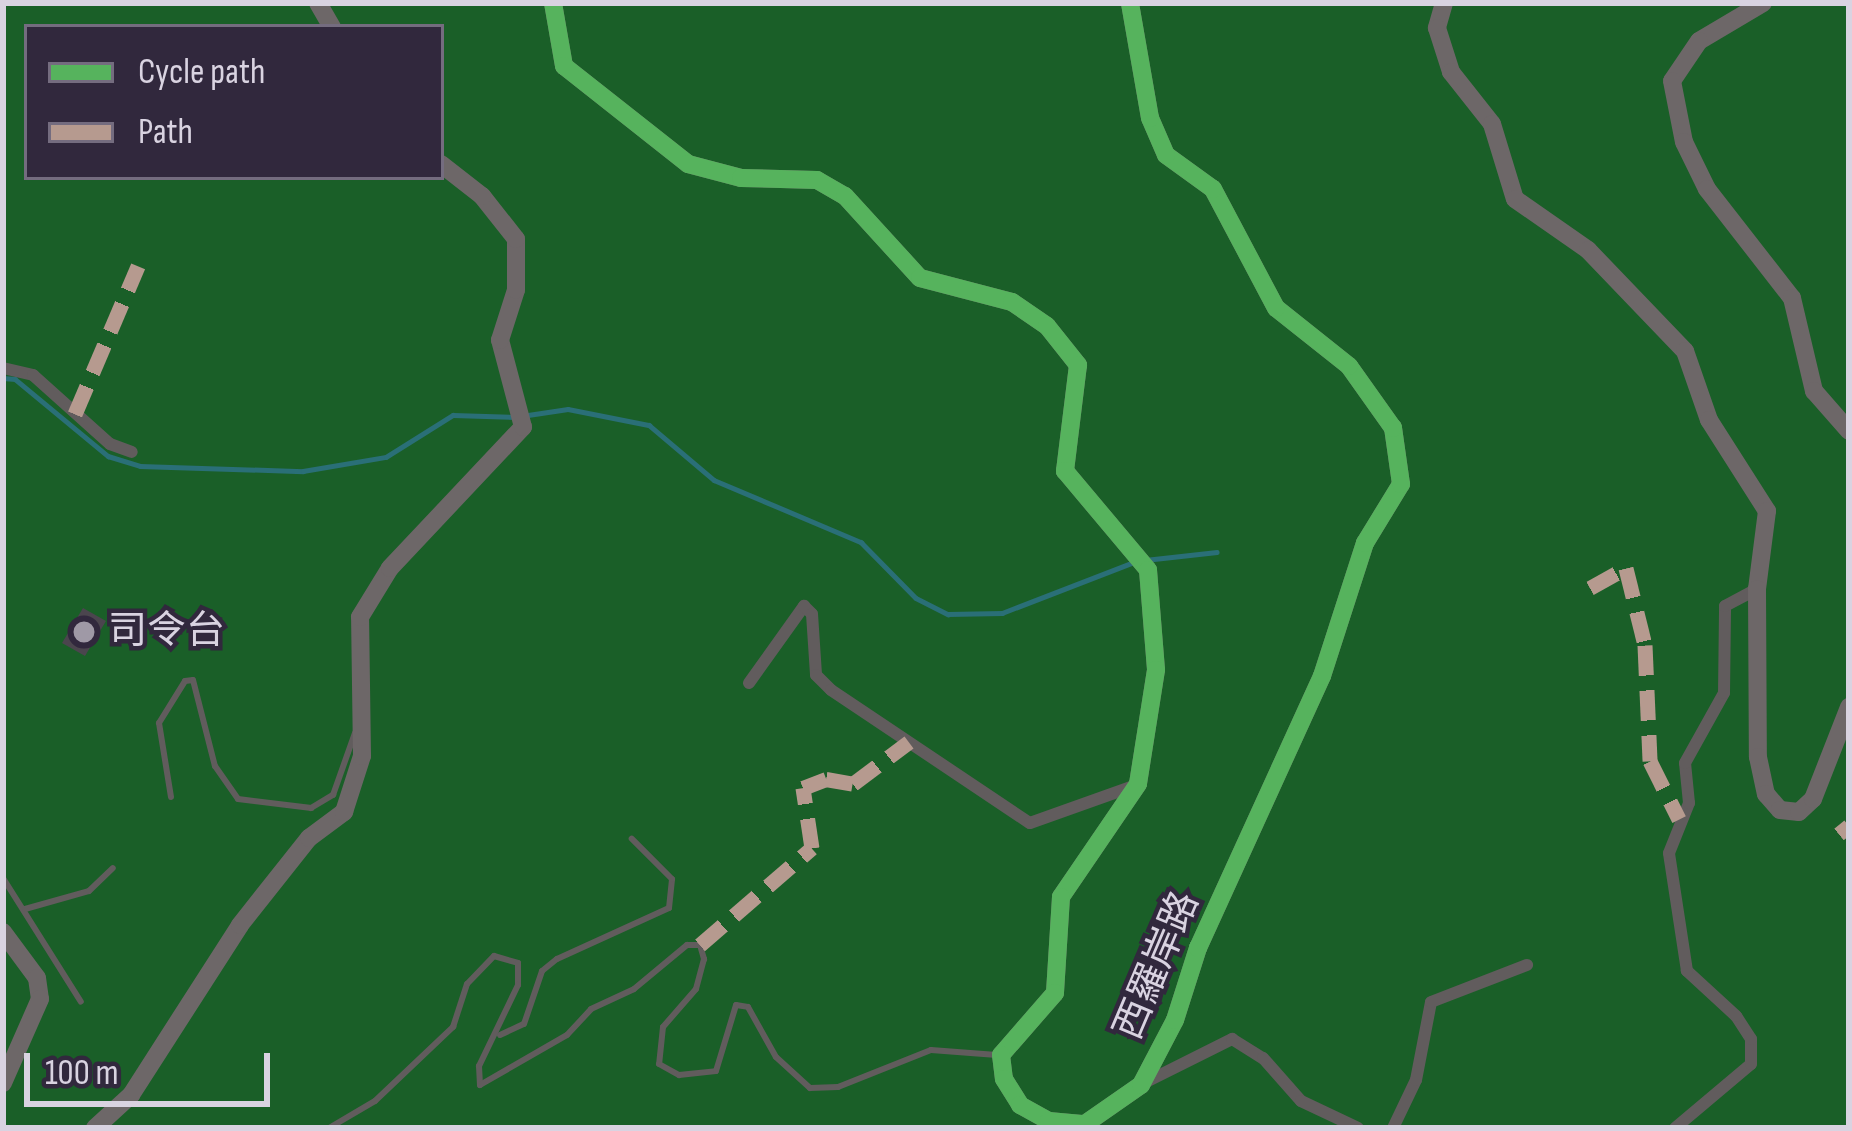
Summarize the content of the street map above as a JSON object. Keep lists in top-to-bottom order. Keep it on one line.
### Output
{"streets":{"street":["西羅岸路"]},"places":["司令台"],"legend":["Cycle path","Path"],"scale_bar":"100 m"}
